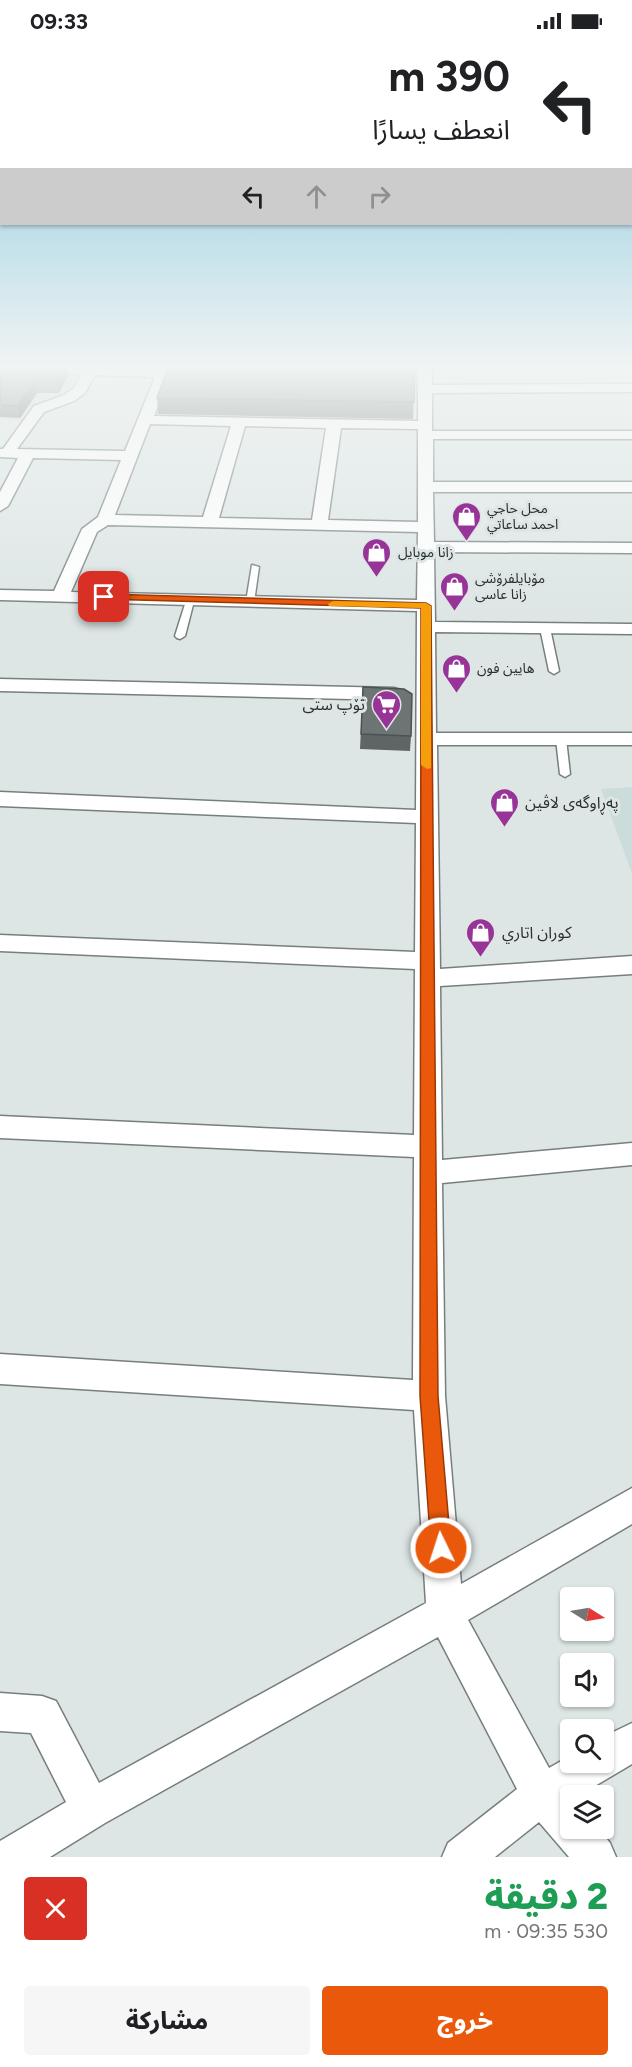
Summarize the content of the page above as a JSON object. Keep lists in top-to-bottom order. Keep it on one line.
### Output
{"places":{"shop":["محل حاجي احمد ساعاتي","زانا موبايل","مۆبایلفرۆشی زانا عاسی","هايين فون","پەڕاوگەی لاڤین","كوران اتاري"],"supermarket":["تۆپ ستی"]},"north":"right","page":{"status":"09:33","turn":["390 m","انعطف يسارًا"],"heading":["2 دقيقة","530 m · 09:35"],"buttons":["خروج","مشاركة"]}}
